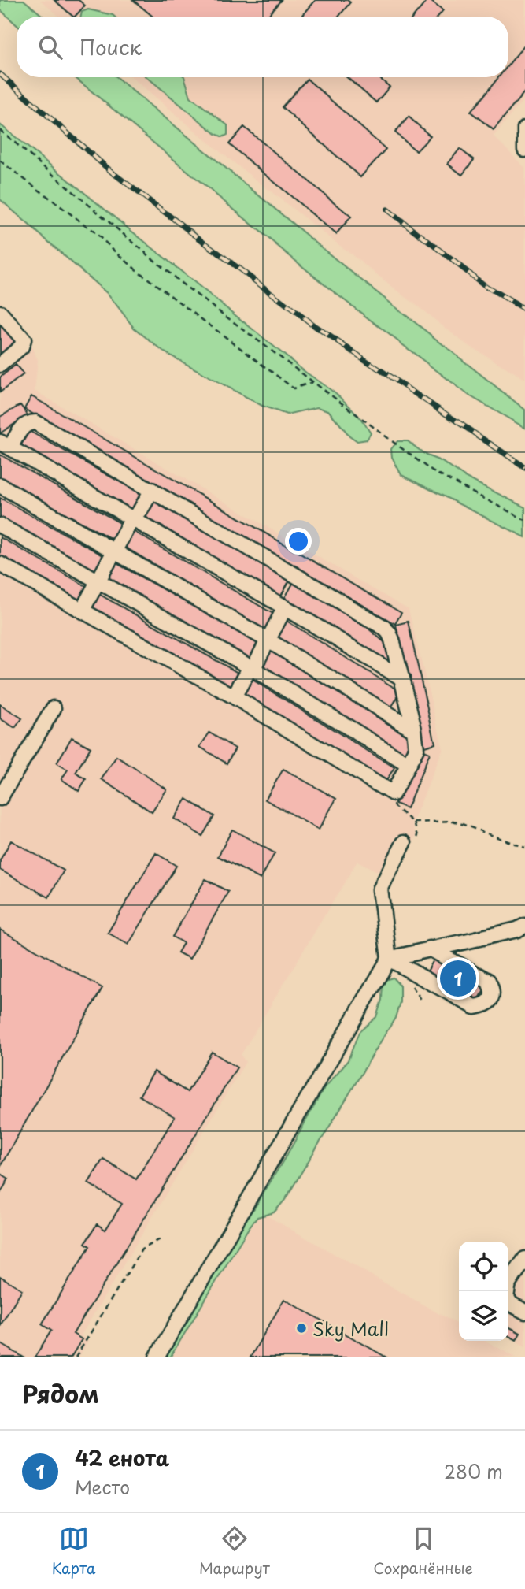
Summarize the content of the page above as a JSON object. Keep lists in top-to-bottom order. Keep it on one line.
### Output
{"places":["Sky Mall"],"page":{"search":"Поиск","pins":"1","heading":"Рядом","list":[{"mark":"1","name":"42 енота","note":"Место","value":"280 m"}],"nav":["Карта","Маршрут","Сохранённые"]}}
